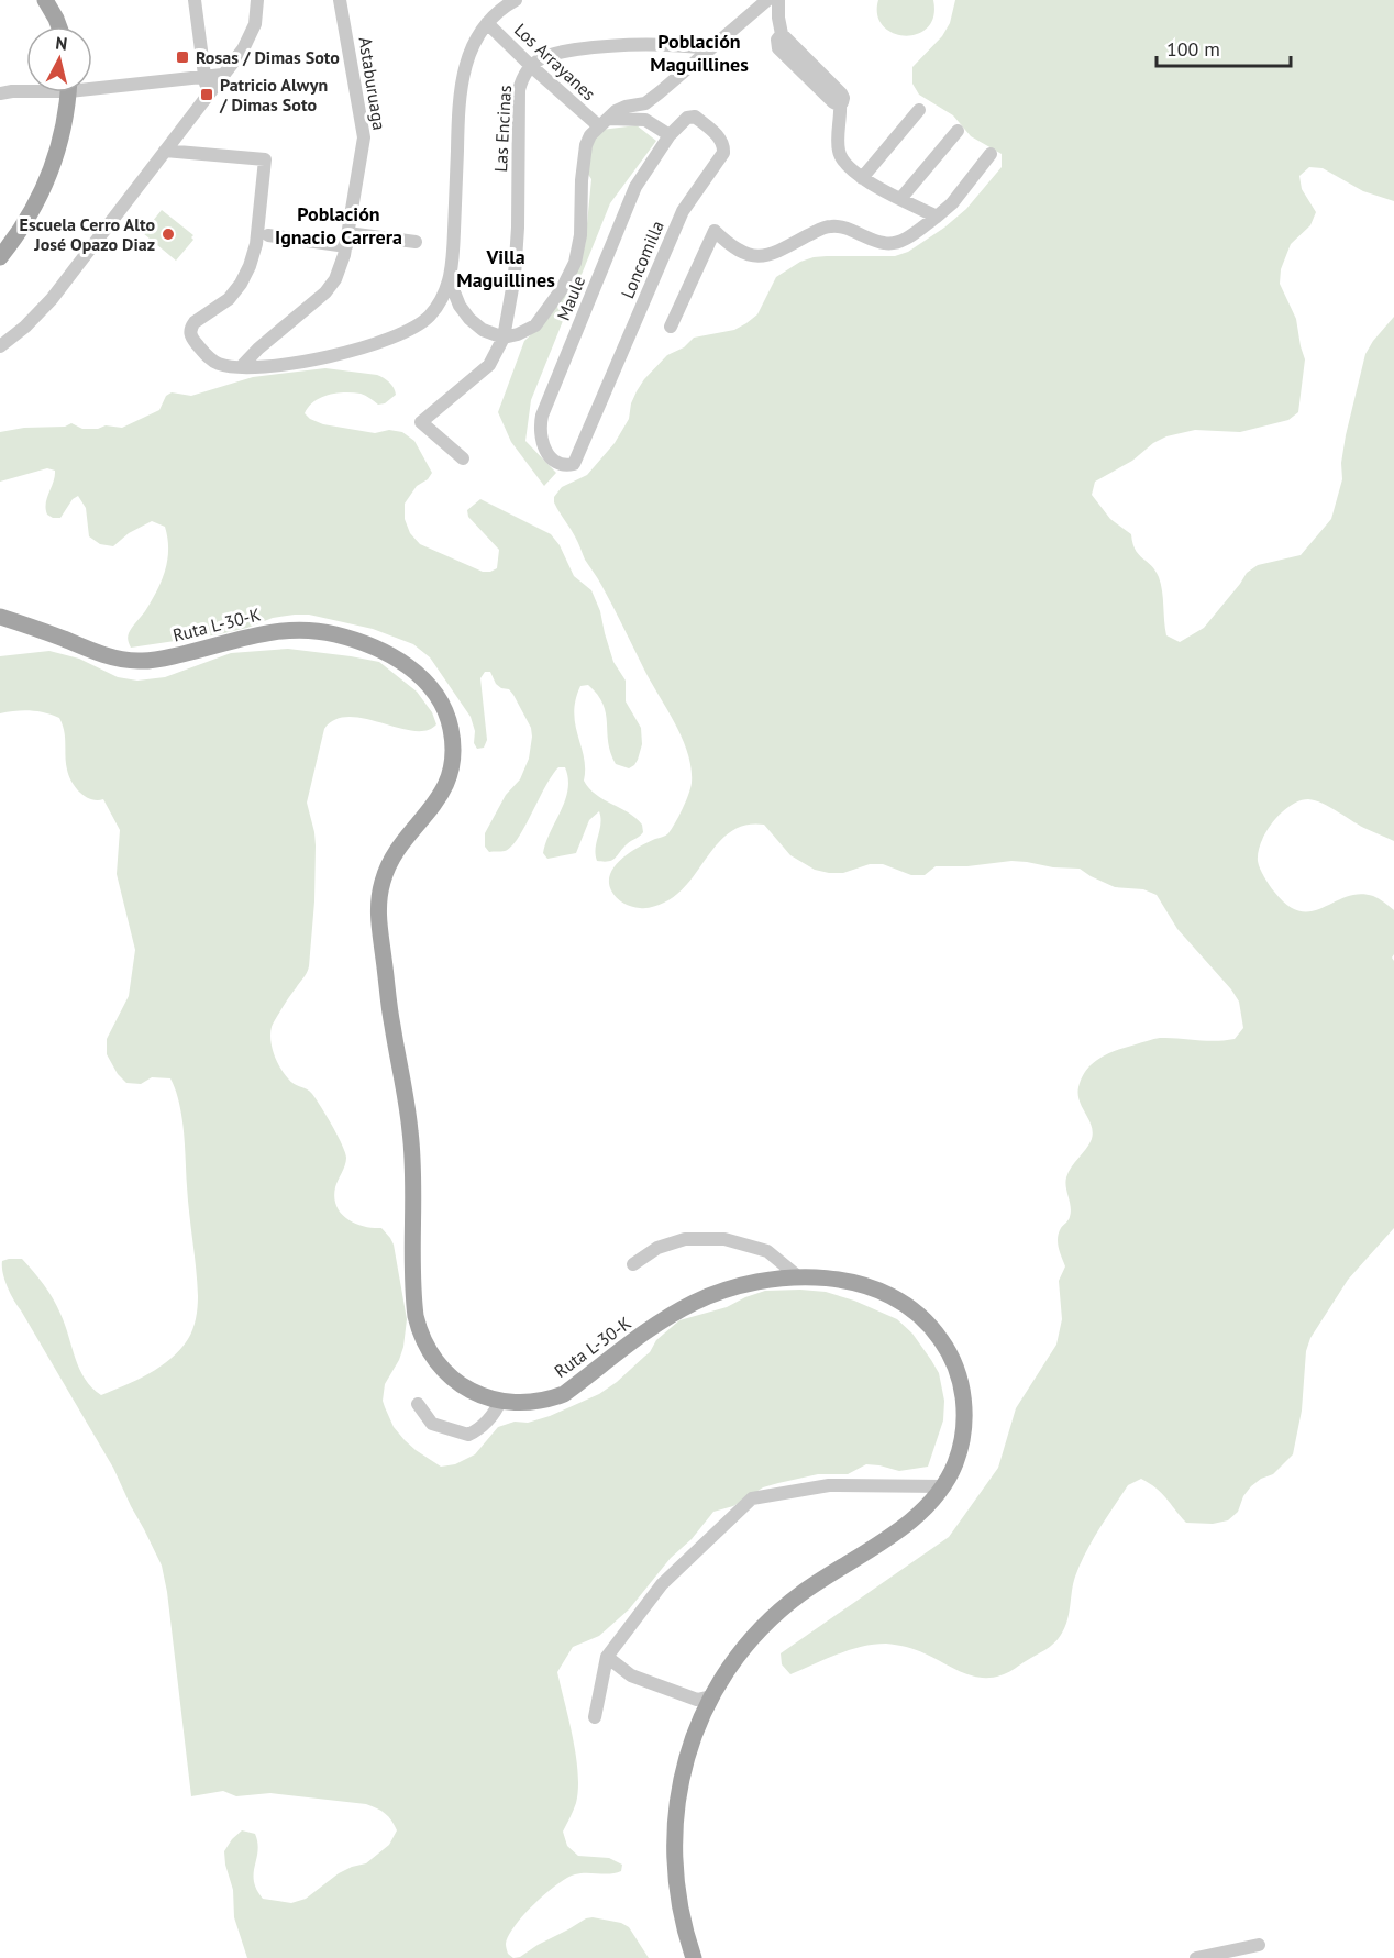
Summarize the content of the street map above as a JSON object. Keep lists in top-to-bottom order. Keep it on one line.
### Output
{"streets":{"main road":["Ruta L-30-K"],"street":["Los Arrayanes","Astaburuaga","Las Encinas","Loncomilla","Maule"]},"crossings":[["Los Arrayanes","Las Encinas"],["Loncomilla","Maule"]],"districts":["Población Maguillines","Población Ignacio Carrera","Villa Maguillines"],"places":{"transit":["Rosas / Dimas Soto","Patricio Alwyn / Dimas Soto"],"other":["Escuela Cerro Alto José Opazo Diaz"]},"scale_bar":"100 m","north":"top"}
